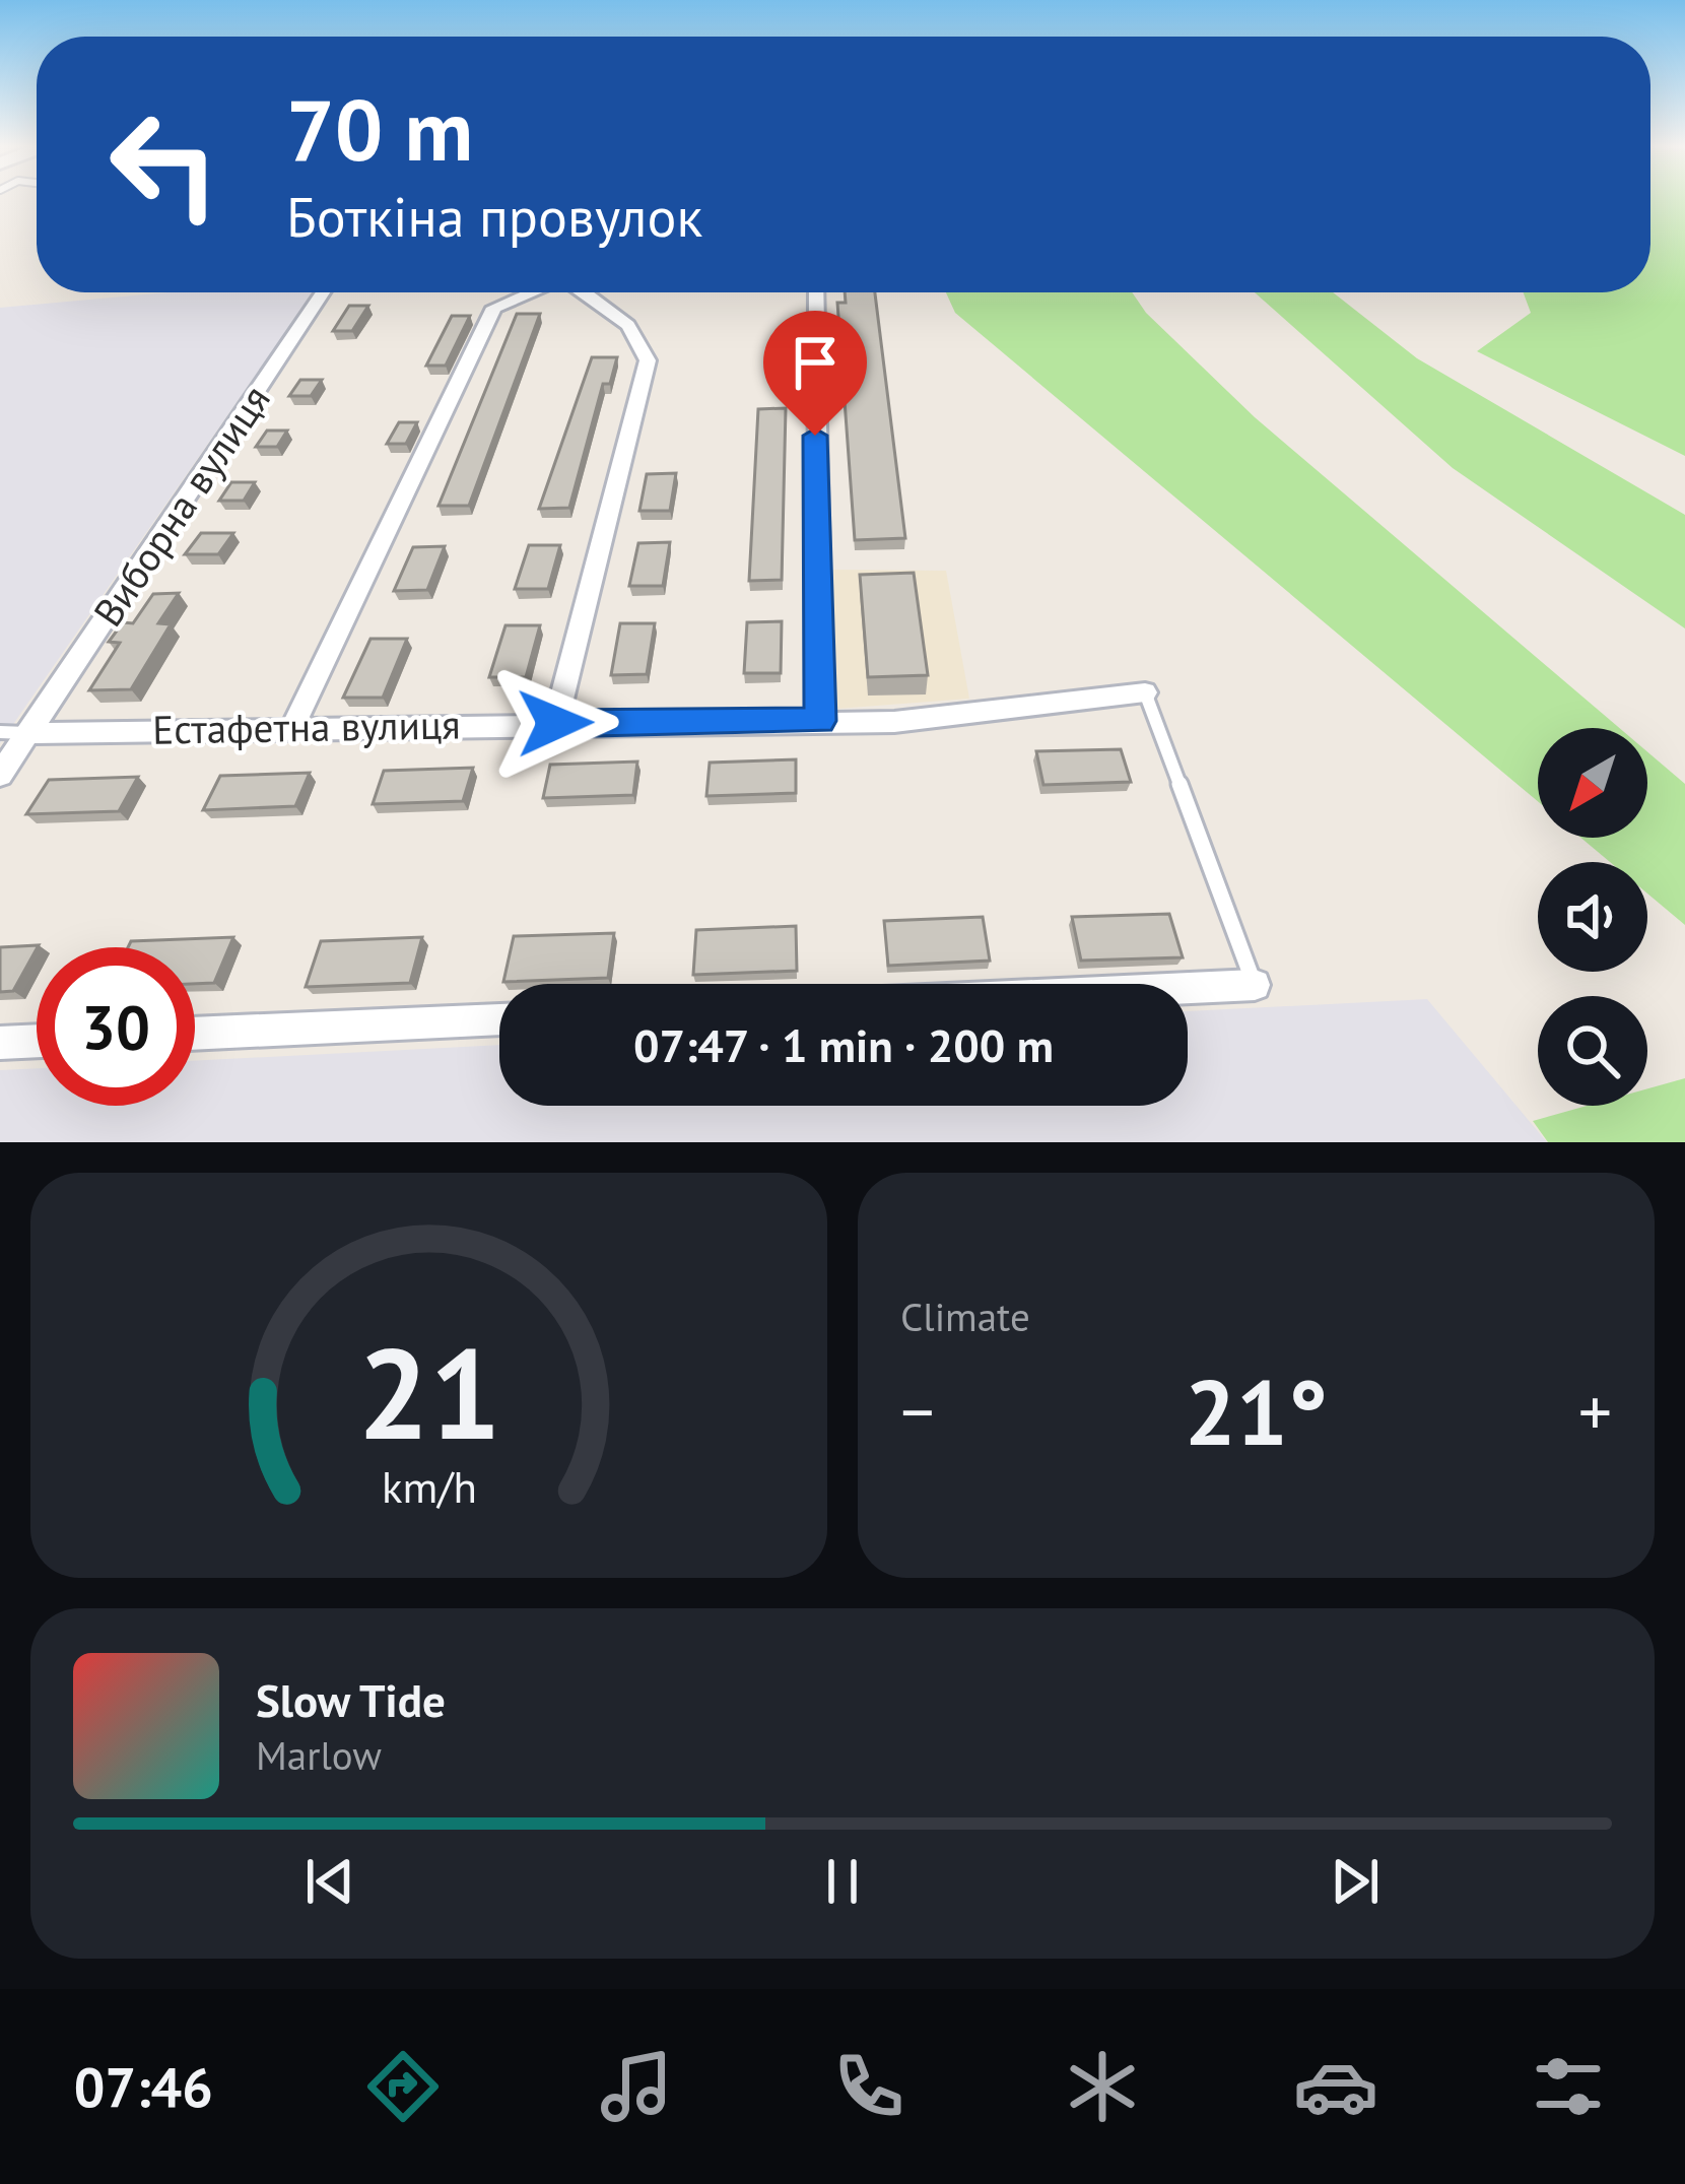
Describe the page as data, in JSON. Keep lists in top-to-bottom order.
{
  "streets": {
    "street": ["Виборна вулиця", "Естафетна вулиця"]
  },
  "crossings": [
    ["Виборна вулиця", "Естафетна вулиця"]
  ],
  "north": "bottom left",
  "page": {
    "turn": ["70 m", "Боткіна провулок"],
    "limit": "30",
    "trip": "07:47 · 1 min · 200 m",
    "tile": "Climate",
    "heat": ["−", "21°", "+"],
    "song": ["Slow Tide", "Marlow"],
    "tabs": "07:46",
    "gauge": ["21", "km/h"]
  }
}
